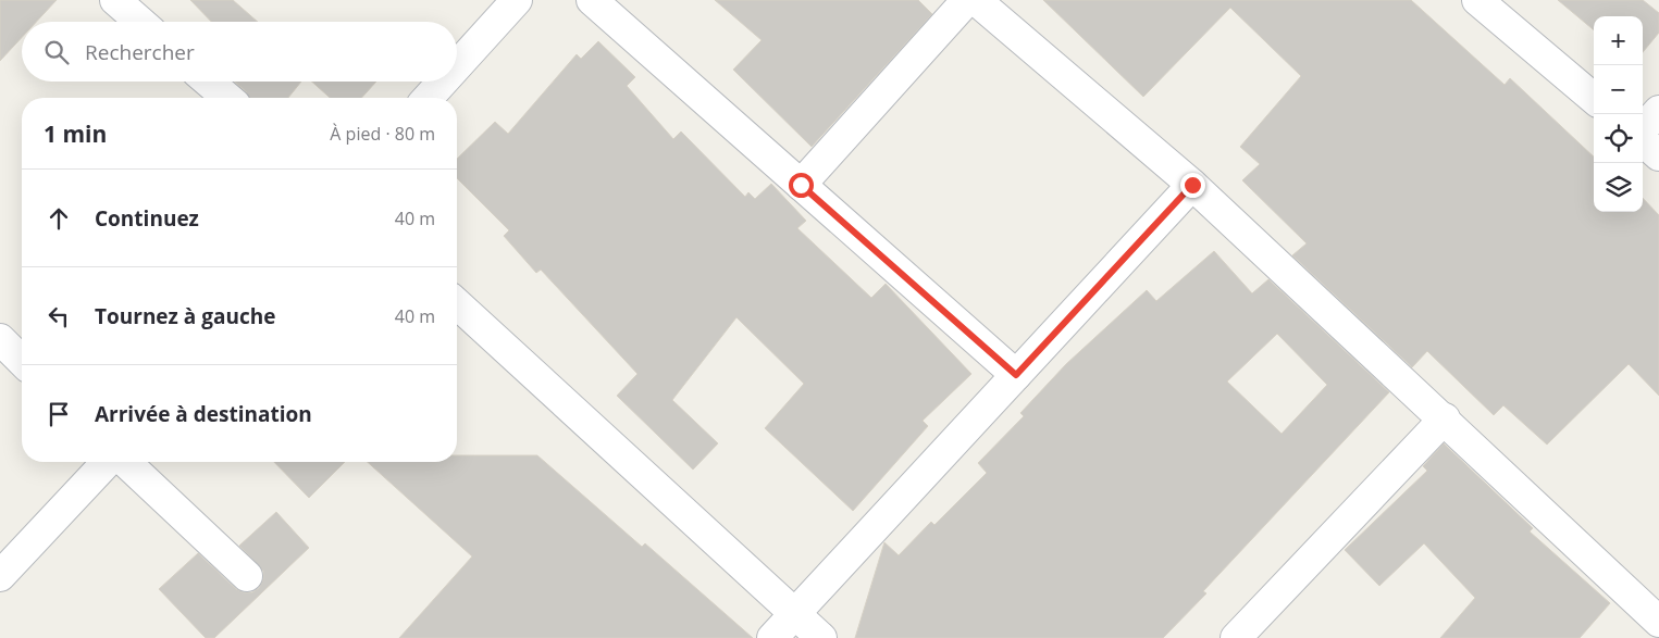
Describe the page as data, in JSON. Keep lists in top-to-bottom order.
{
  "page": {
    "map_buttons": ["+", "−"],
    "search": "Rechercher",
    "heading": ["1 min", "À pied · 80 m"],
    "list": [
      ["Continuez", "40 m"],
      ["Tournez à gauche", "40 m"],
      "Arrivée à destination"
    ]
  }
}
